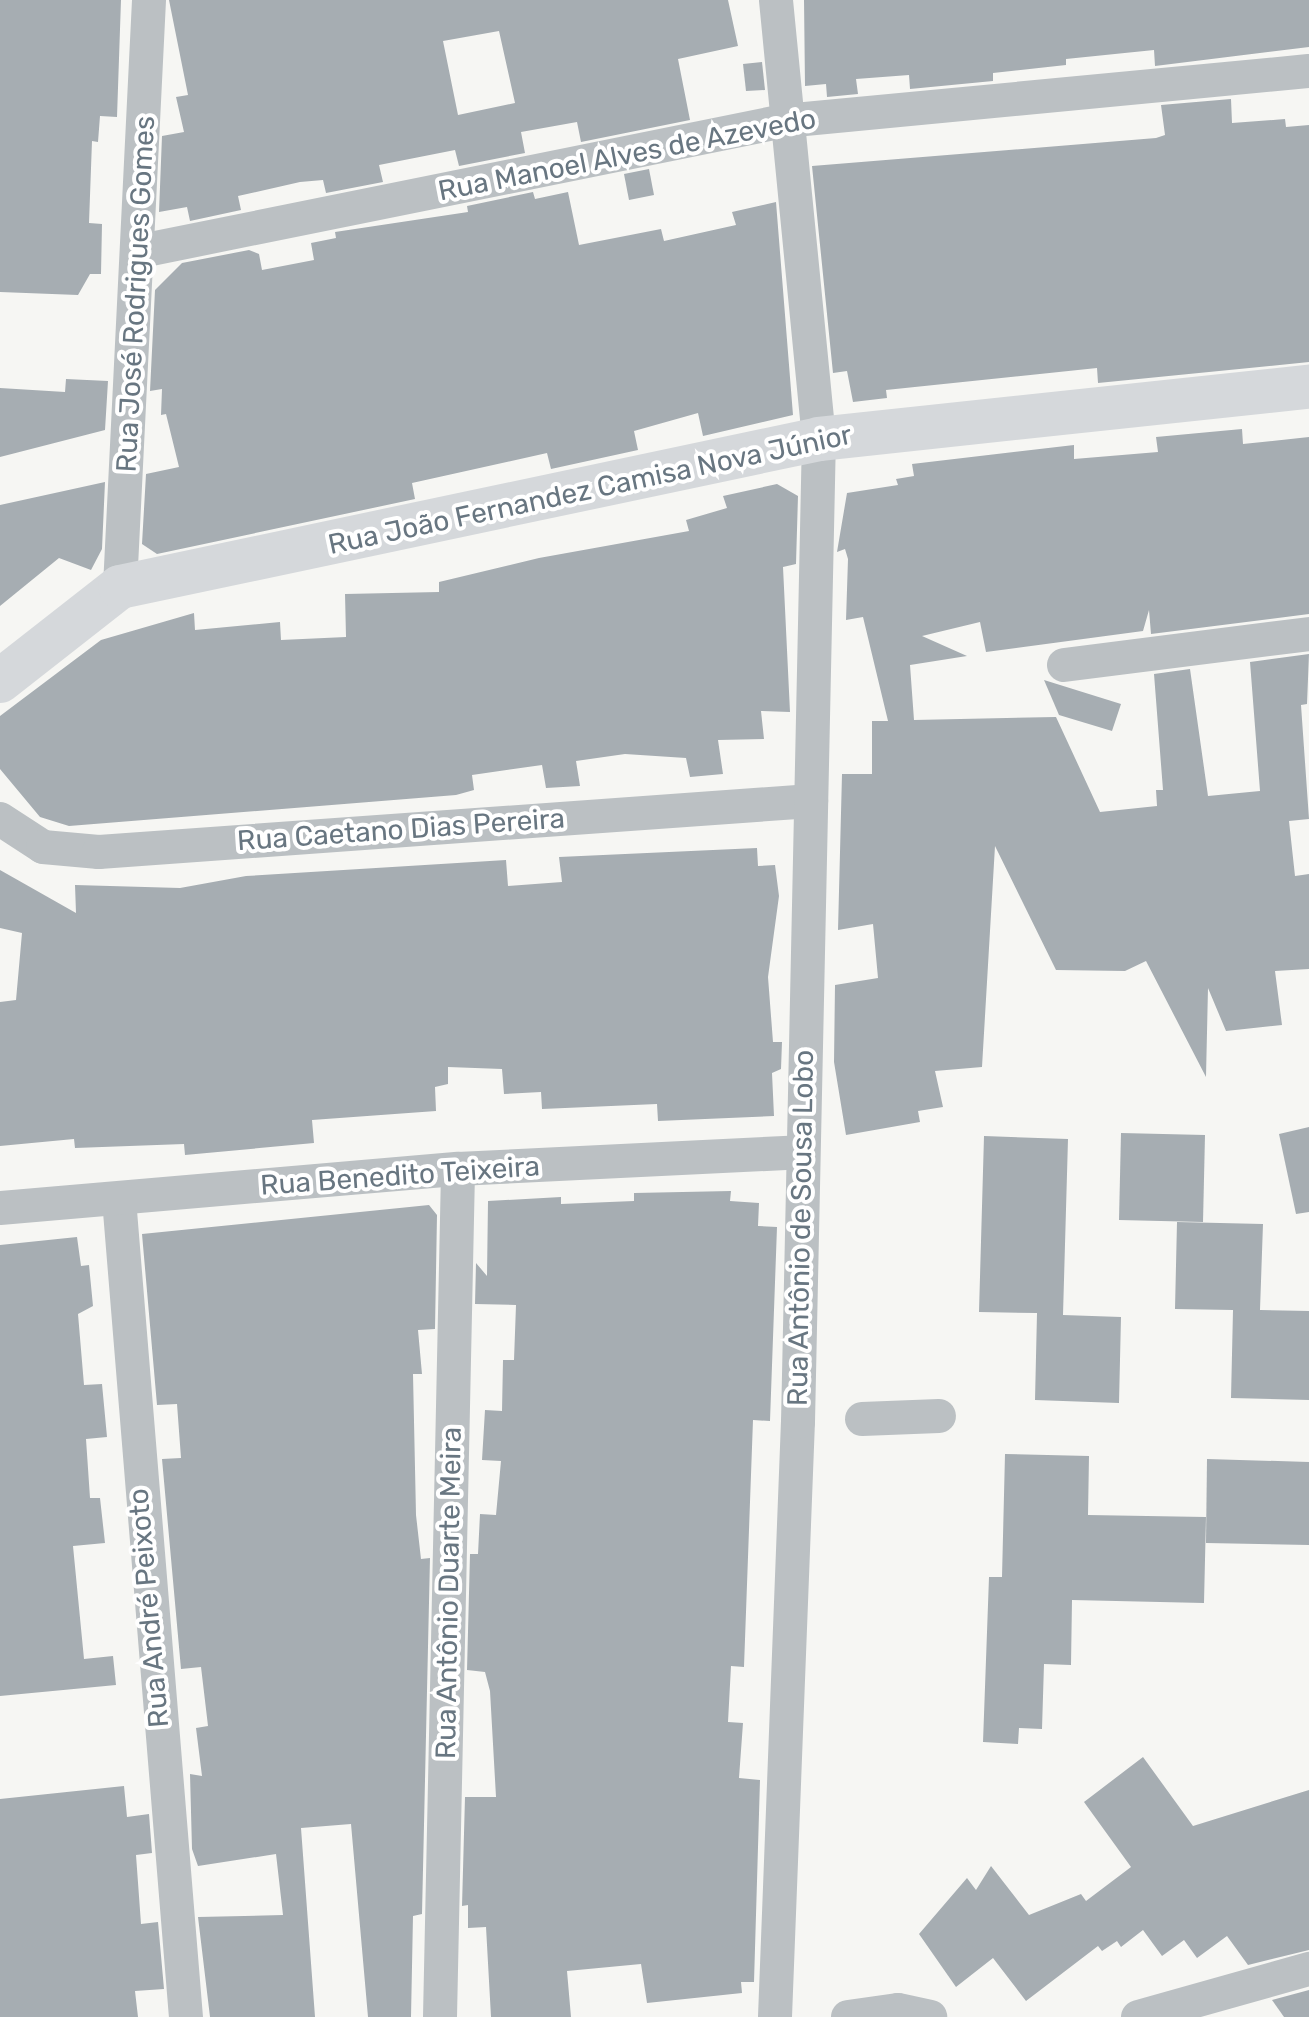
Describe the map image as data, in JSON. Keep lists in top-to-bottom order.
{
  "streets": {
    "main road": ["Rua João Fernandez Camisa Nova Júnior"],
    "street": [
      "Rua Manoel Alves de Azevedo",
      "Rua José Rodrigues Gomes",
      "Rua Caetano Dias Pereira",
      "Rua Benedito Teixeira",
      "Rua Antônio de Sousa Lobo",
      "Rua Antônio Duarte Meira",
      "Rua André Peixoto"
    ]
  },
  "crossings": [
    ["Rua Manoel Alves de Azevedo", "Rua José Rodrigues Gomes"],
    ["Rua Manoel Alves de Azevedo", "Rua Antônio de Sousa Lobo"],
    ["Rua José Rodrigues Gomes", "Rua João Fernandez Camisa Nova Júnior"],
    ["Rua João Fernandez Camisa Nova Júnior", "Rua Antônio de Sousa Lobo"],
    ["Rua Caetano Dias Pereira", "Rua Antônio de Sousa Lobo"],
    ["Rua Benedito Teixeira", "Rua Antônio de Sousa Lobo"],
    ["Rua Benedito Teixeira", "Rua Antônio Duarte Meira"],
    ["Rua Benedito Teixeira", "Rua André Peixoto"]
  ]
}
